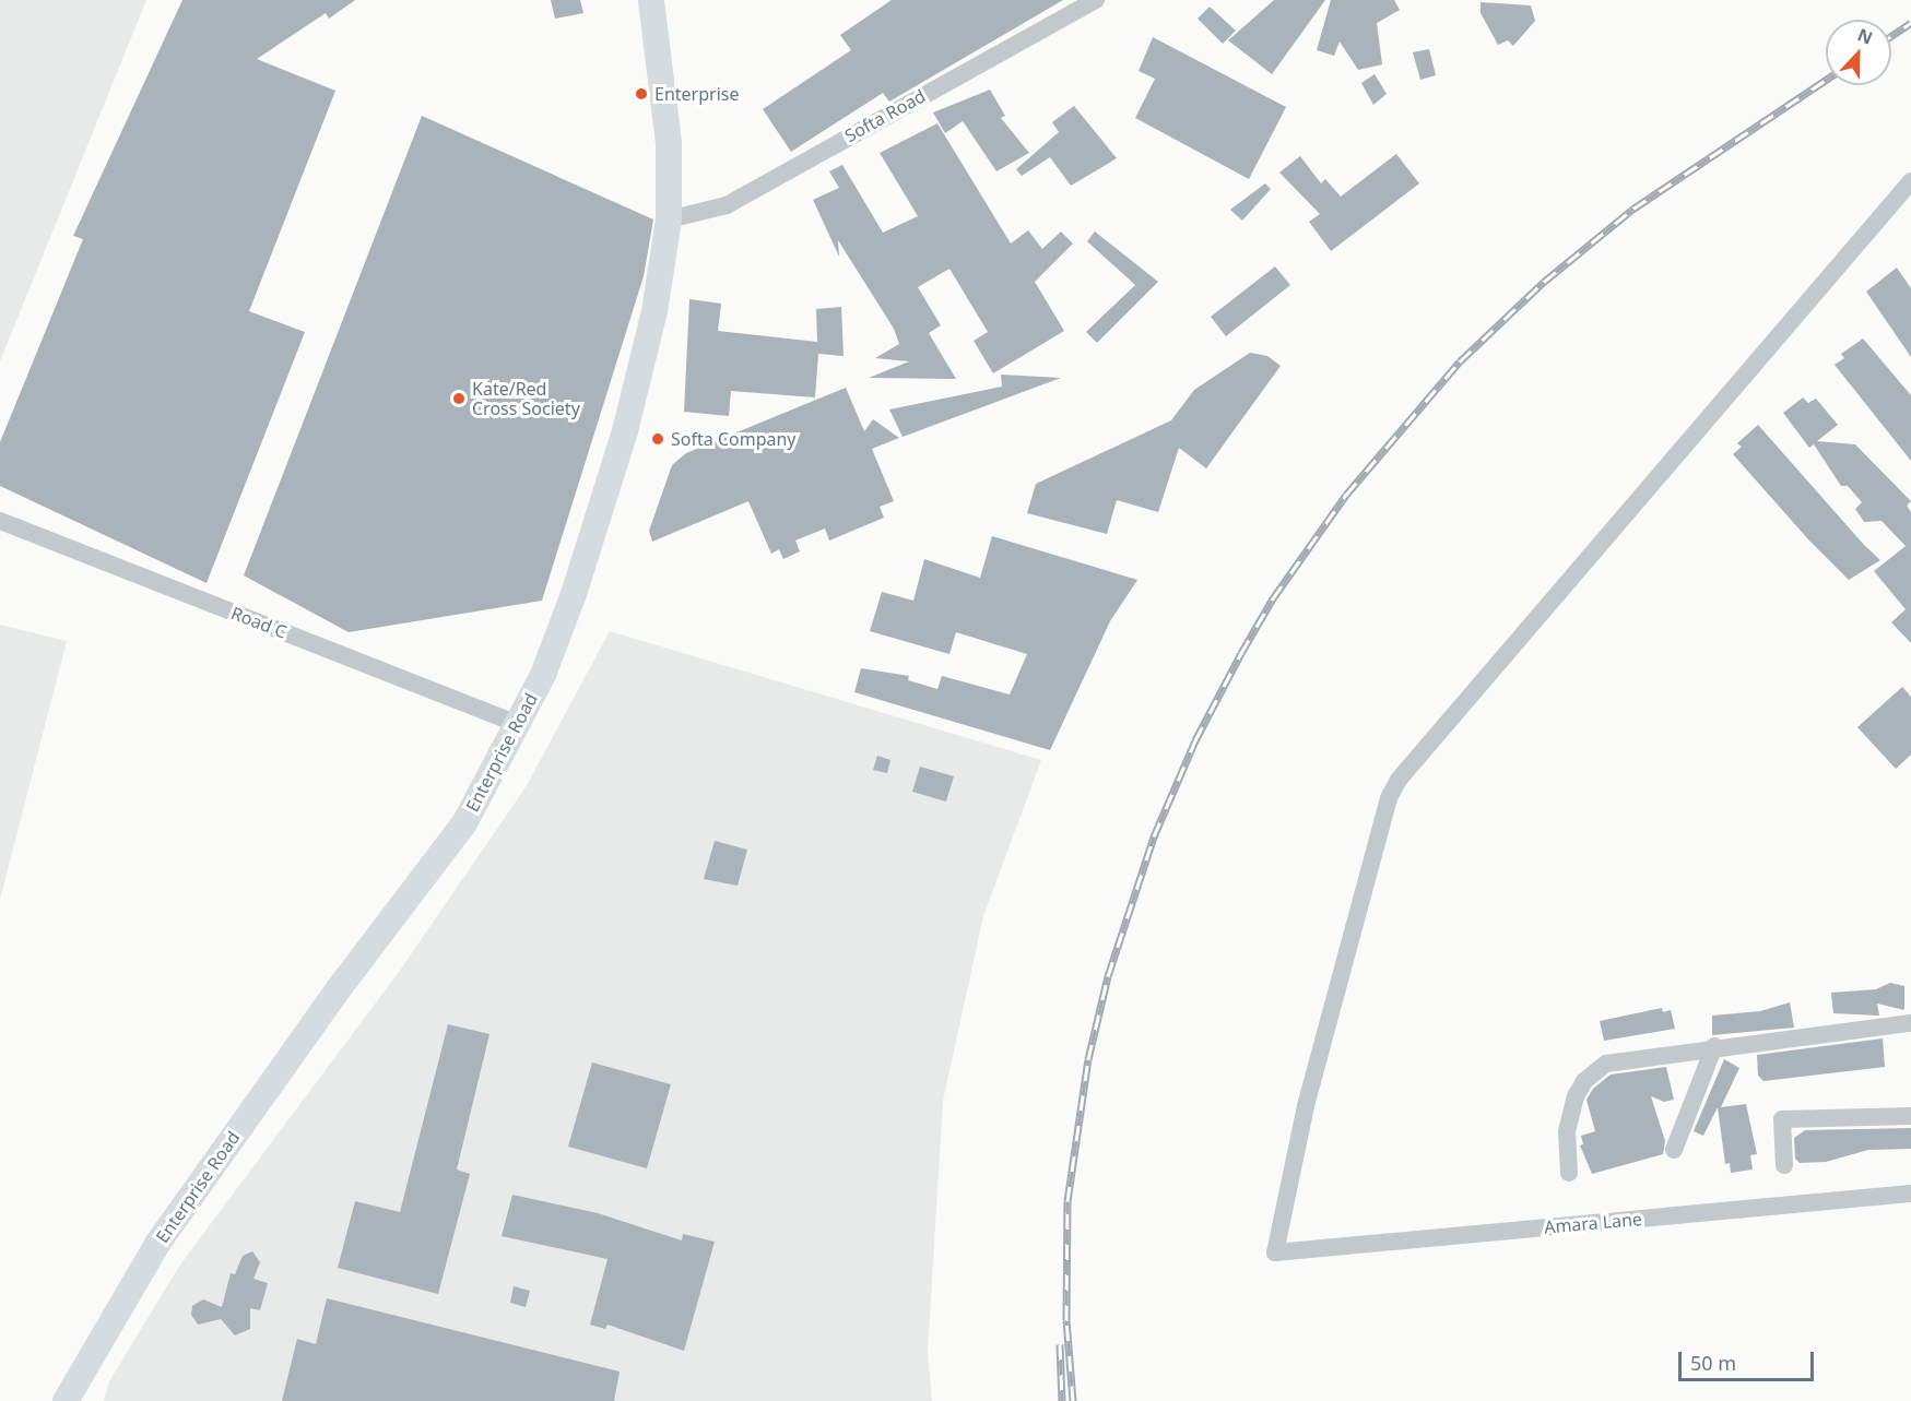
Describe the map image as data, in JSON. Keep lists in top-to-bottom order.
{
  "streets": {
    "main road": ["Enterprise Road"],
    "street": ["Softa Road", "Road C", "Amara Lane"]
  },
  "crossings": [
    ["Softa Road", "Enterprise Road"],
    ["Road C", "Enterprise Road"]
  ],
  "places": ["Enterprise", "Kate/Red Cross Society", "Softa Company"],
  "scale_bar": "50 m",
  "north": "top"
}
